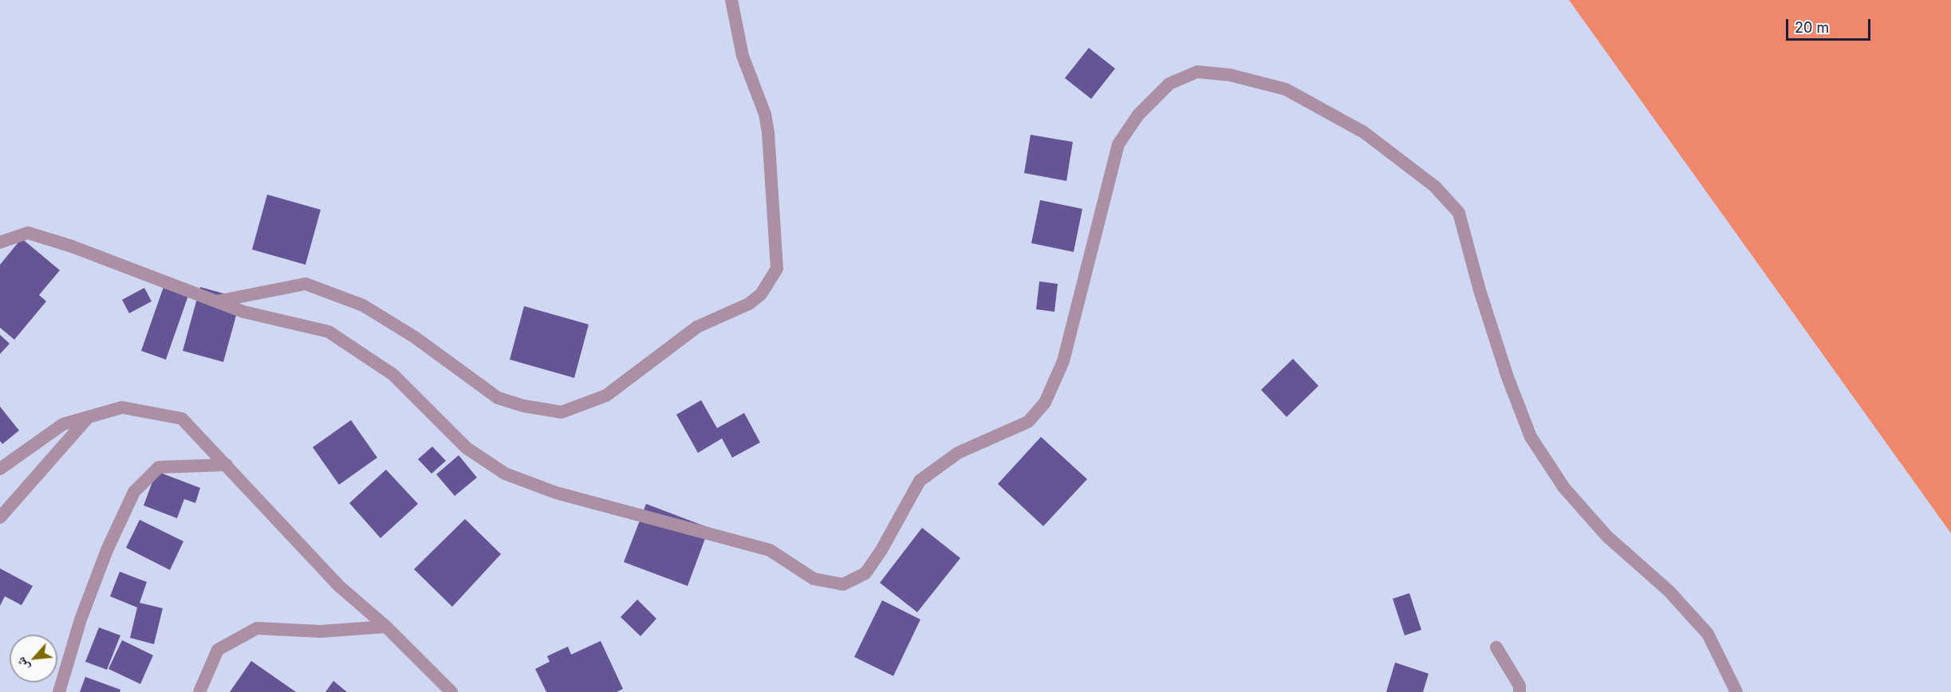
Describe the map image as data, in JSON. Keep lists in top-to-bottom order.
{
  "scale_bar": "20 m",
  "north": "bottom left"
}
